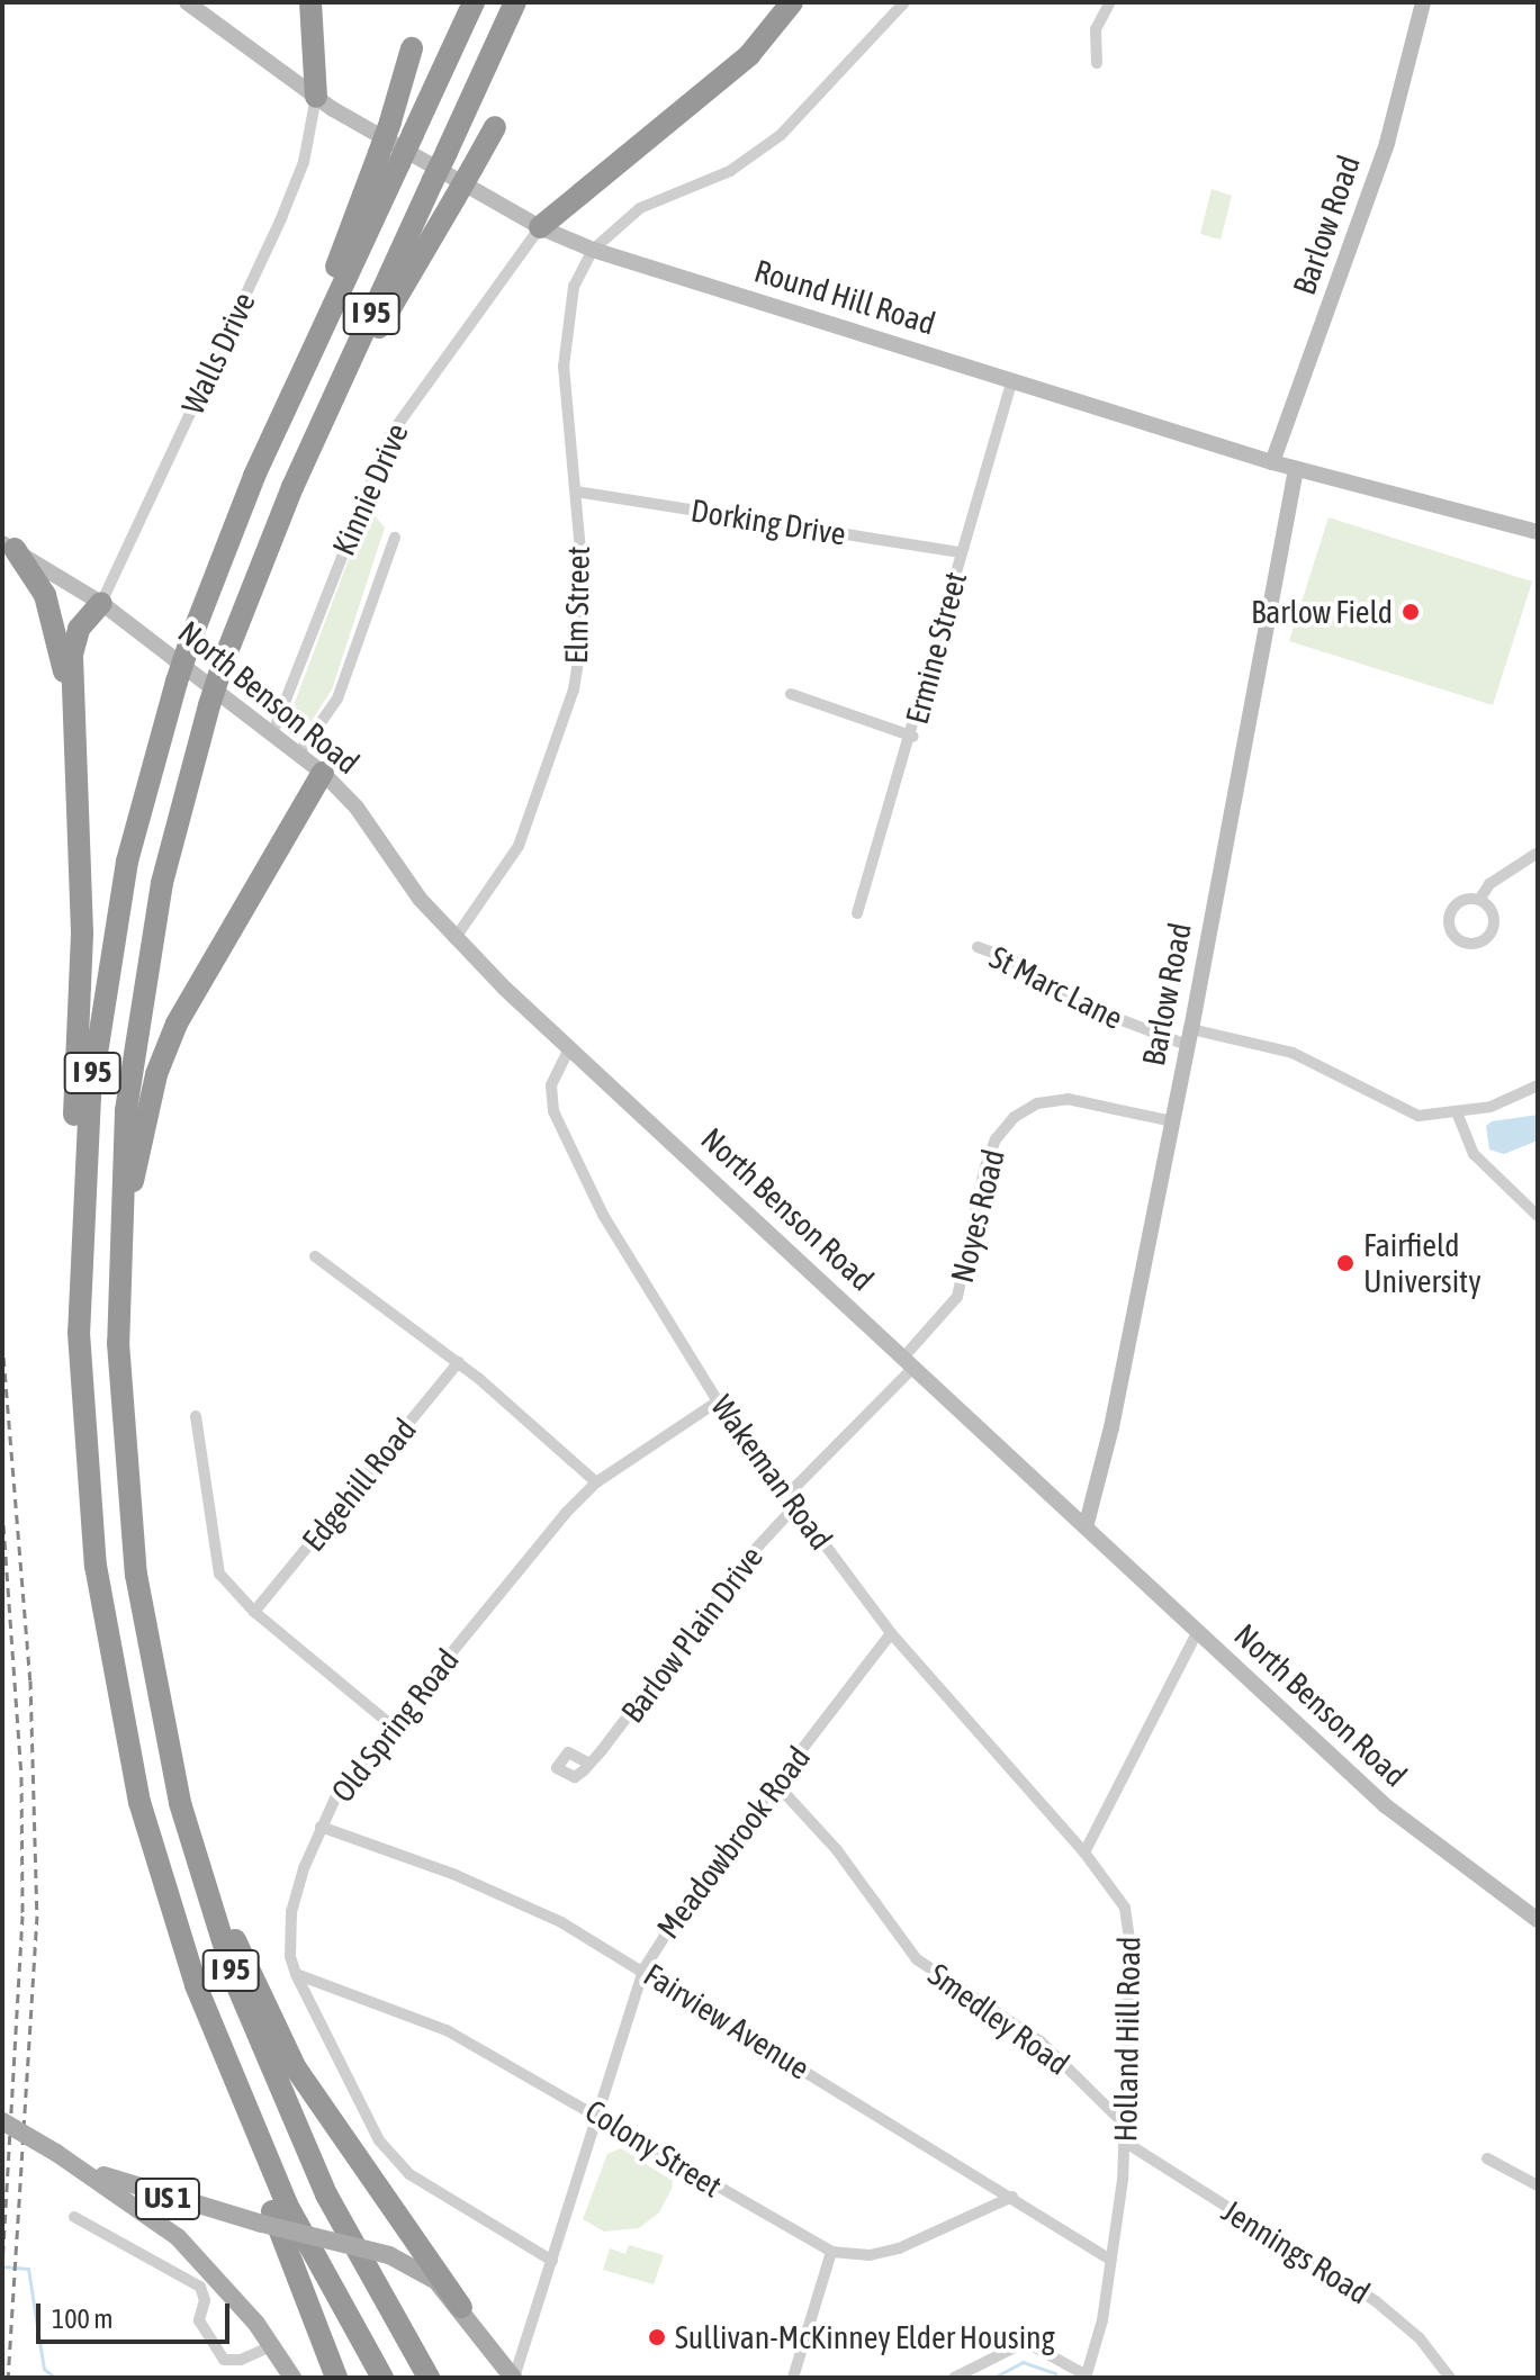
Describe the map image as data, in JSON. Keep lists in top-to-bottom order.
{
  "streets": {
    "highway": ["I 95"],
    "main road": [
      "Barlow Road",
      "Round Hill Road",
      "North Benson Road",
      "US 1"
    ],
    "street": [
      "Walls Drive",
      "Kinnie Drive",
      "Dorking Drive",
      "Elm Street",
      "Ermine Street",
      "St Marc Lane",
      "Noyes Road",
      "Wakeman Road",
      "Edgehill Road",
      "Barlow Plain Drive",
      "Old Spring Road",
      "Meadowbrook Road",
      "Smedley Road",
      "Fairview Avenue",
      "Holland Hill Road",
      "Colony Street",
      "Jennings Road"
    ]
  },
  "crossings": [
    ["Barlow Road", "Round Hill Road"],
    ["Barlow Road", "North Benson Road"],
    ["Barlow Road", "St Marc Lane"],
    ["Barlow Road", "Noyes Road"],
    ["Round Hill Road", "Walls Drive"],
    ["Round Hill Road", "Kinnie Drive"],
    ["Round Hill Road", "Elm Street"],
    ["Round Hill Road", "Ermine Street"],
    ["Walls Drive", "North Benson Road"],
    ["Kinnie Drive", "North Benson Road"],
    ["Dorking Drive", "Elm Street"],
    ["Dorking Drive", "Ermine Street"],
    ["Elm Street", "North Benson Road"],
    ["North Benson Road", "Noyes Road"],
    ["North Benson Road", "Wakeman Road"],
    ["Noyes Road", "Wakeman Road"],
    ["Wakeman Road", "Barlow Plain Drive"],
    ["Wakeman Road", "Old Spring Road"],
    ["Wakeman Road", "Meadowbrook Road"],
    ["Wakeman Road", "Holland Hill Road"],
    ["Old Spring Road", "Meadowbrook Road"],
    ["Old Spring Road", "Fairview Avenue"],
    ["Old Spring Road", "Colony Street"],
    ["Meadowbrook Road", "Smedley Road"],
    ["Meadowbrook Road", "Fairview Avenue"],
    ["Meadowbrook Road", "Colony Street"],
    ["Meadowbrook Road", "US 1"],
    ["Smedley Road", "Holland Hill Road"],
    ["Fairview Avenue", "Holland Hill Road"],
    ["Fairview Avenue", "Colony Street"],
    ["Holland Hill Road", "Jennings Road"]
  ],
  "places": ["Barlow Field", "Fairfield University", "Sullivan-McKinney Elder Housing"],
  "scale_bar": "100 m"
}
